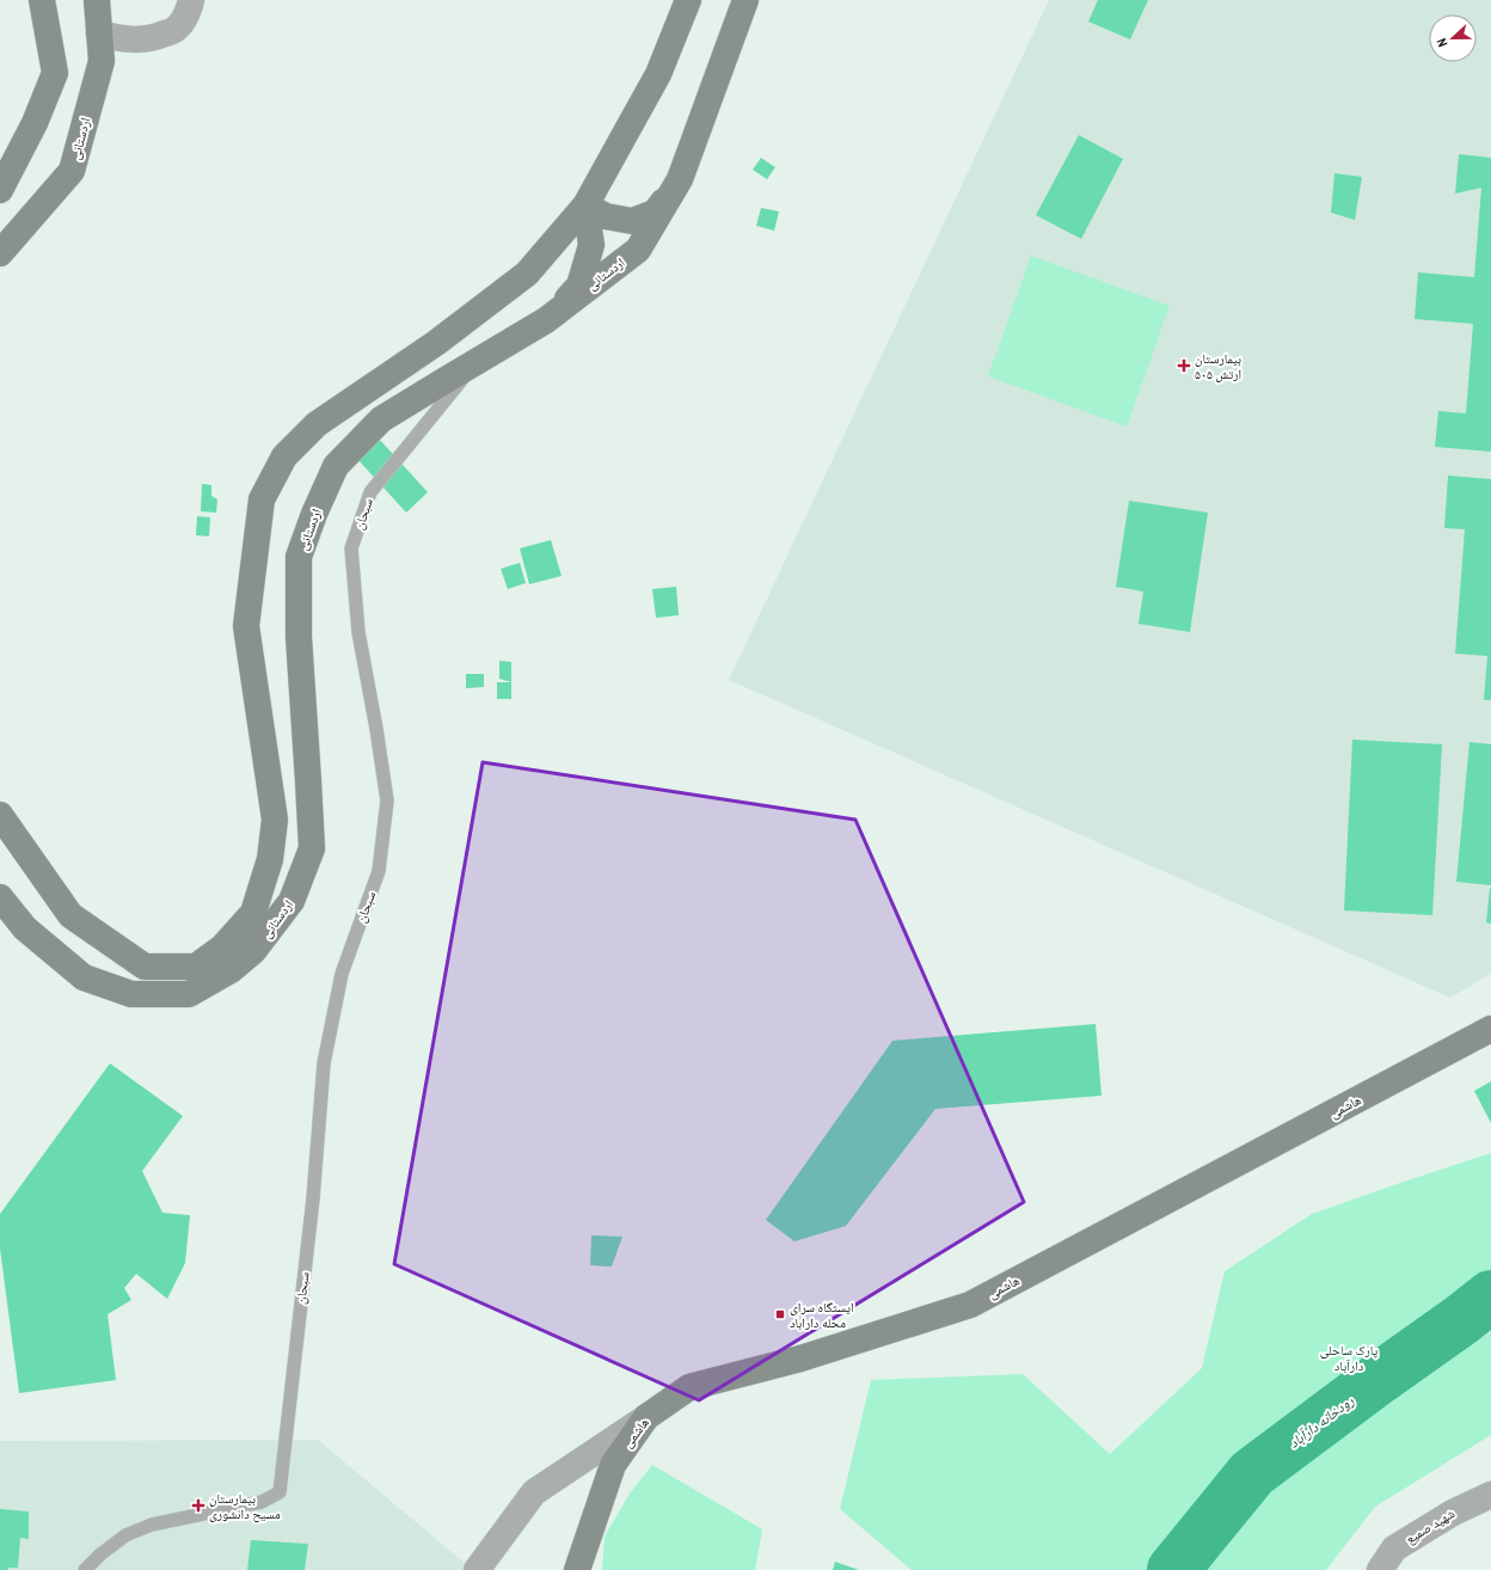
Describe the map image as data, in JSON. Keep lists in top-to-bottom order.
{
  "streets": {
    "main road": ["اردستانی", "هاشمی"],
    "street": ["شهید صمیع"],
    "lane": ["سبحان"]
  },
  "crossings": [
    ["اردستانی", "سبحان"]
  ],
  "water": ["رودخانه دارآباد"],
  "parks": ["پارک ساحلی دارآباد"],
  "places": {
    "health": ["بیمارستان ۵۰۵ ارتش", "بیمارستان مسیح دانشوری"],
    "transit": ["ایستگاه سرای محله داراباد"]
  },
  "north": "left"
}
